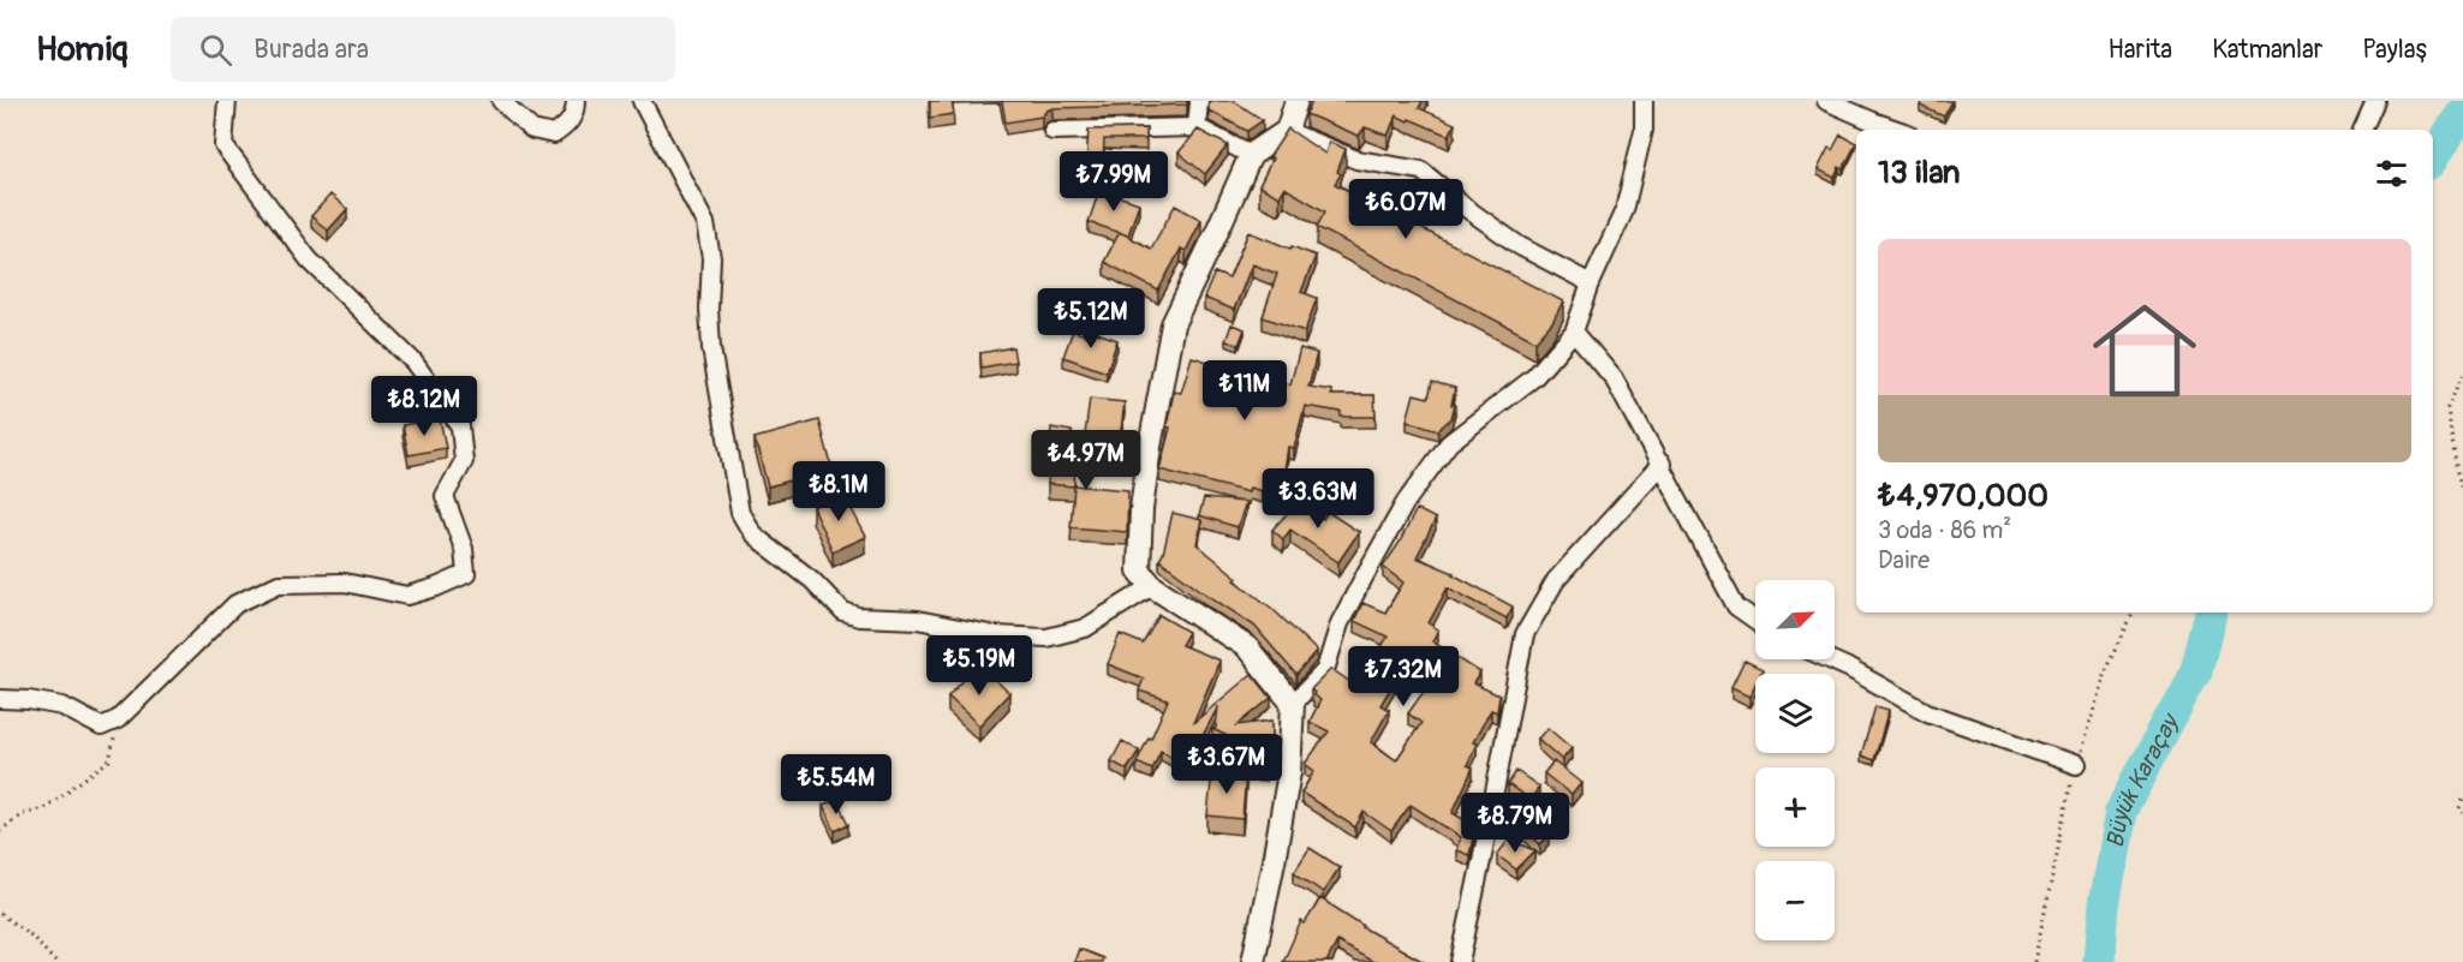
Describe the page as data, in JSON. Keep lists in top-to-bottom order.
{
  "water": ["Büyük Karaçay"],
  "north": "top right",
  "page": {
    "header": "Homiq",
    "search": "Burada ara",
    "nav": ["Harita", "Katmanlar", "Paylaş"],
    "heading": "13 ilan",
    "price": [
      "₺7.99M",
      "₺6.07M",
      "₺5.12M",
      "₺11M",
      "₺8.12M",
      "₺4.97M",
      "₺8.1M",
      "₺3.63M",
      "₺5.19M",
      "₺7.32M",
      "₺3.67M",
      "₺5.54M",
      "₺8.79M"
    ],
    "list": [
      {
        "name": "₺4,970,000",
        "note": "3 oda · 86 m² · Daire"
      }
    ],
    "map_buttons": ["+", "−"]
  }
}
